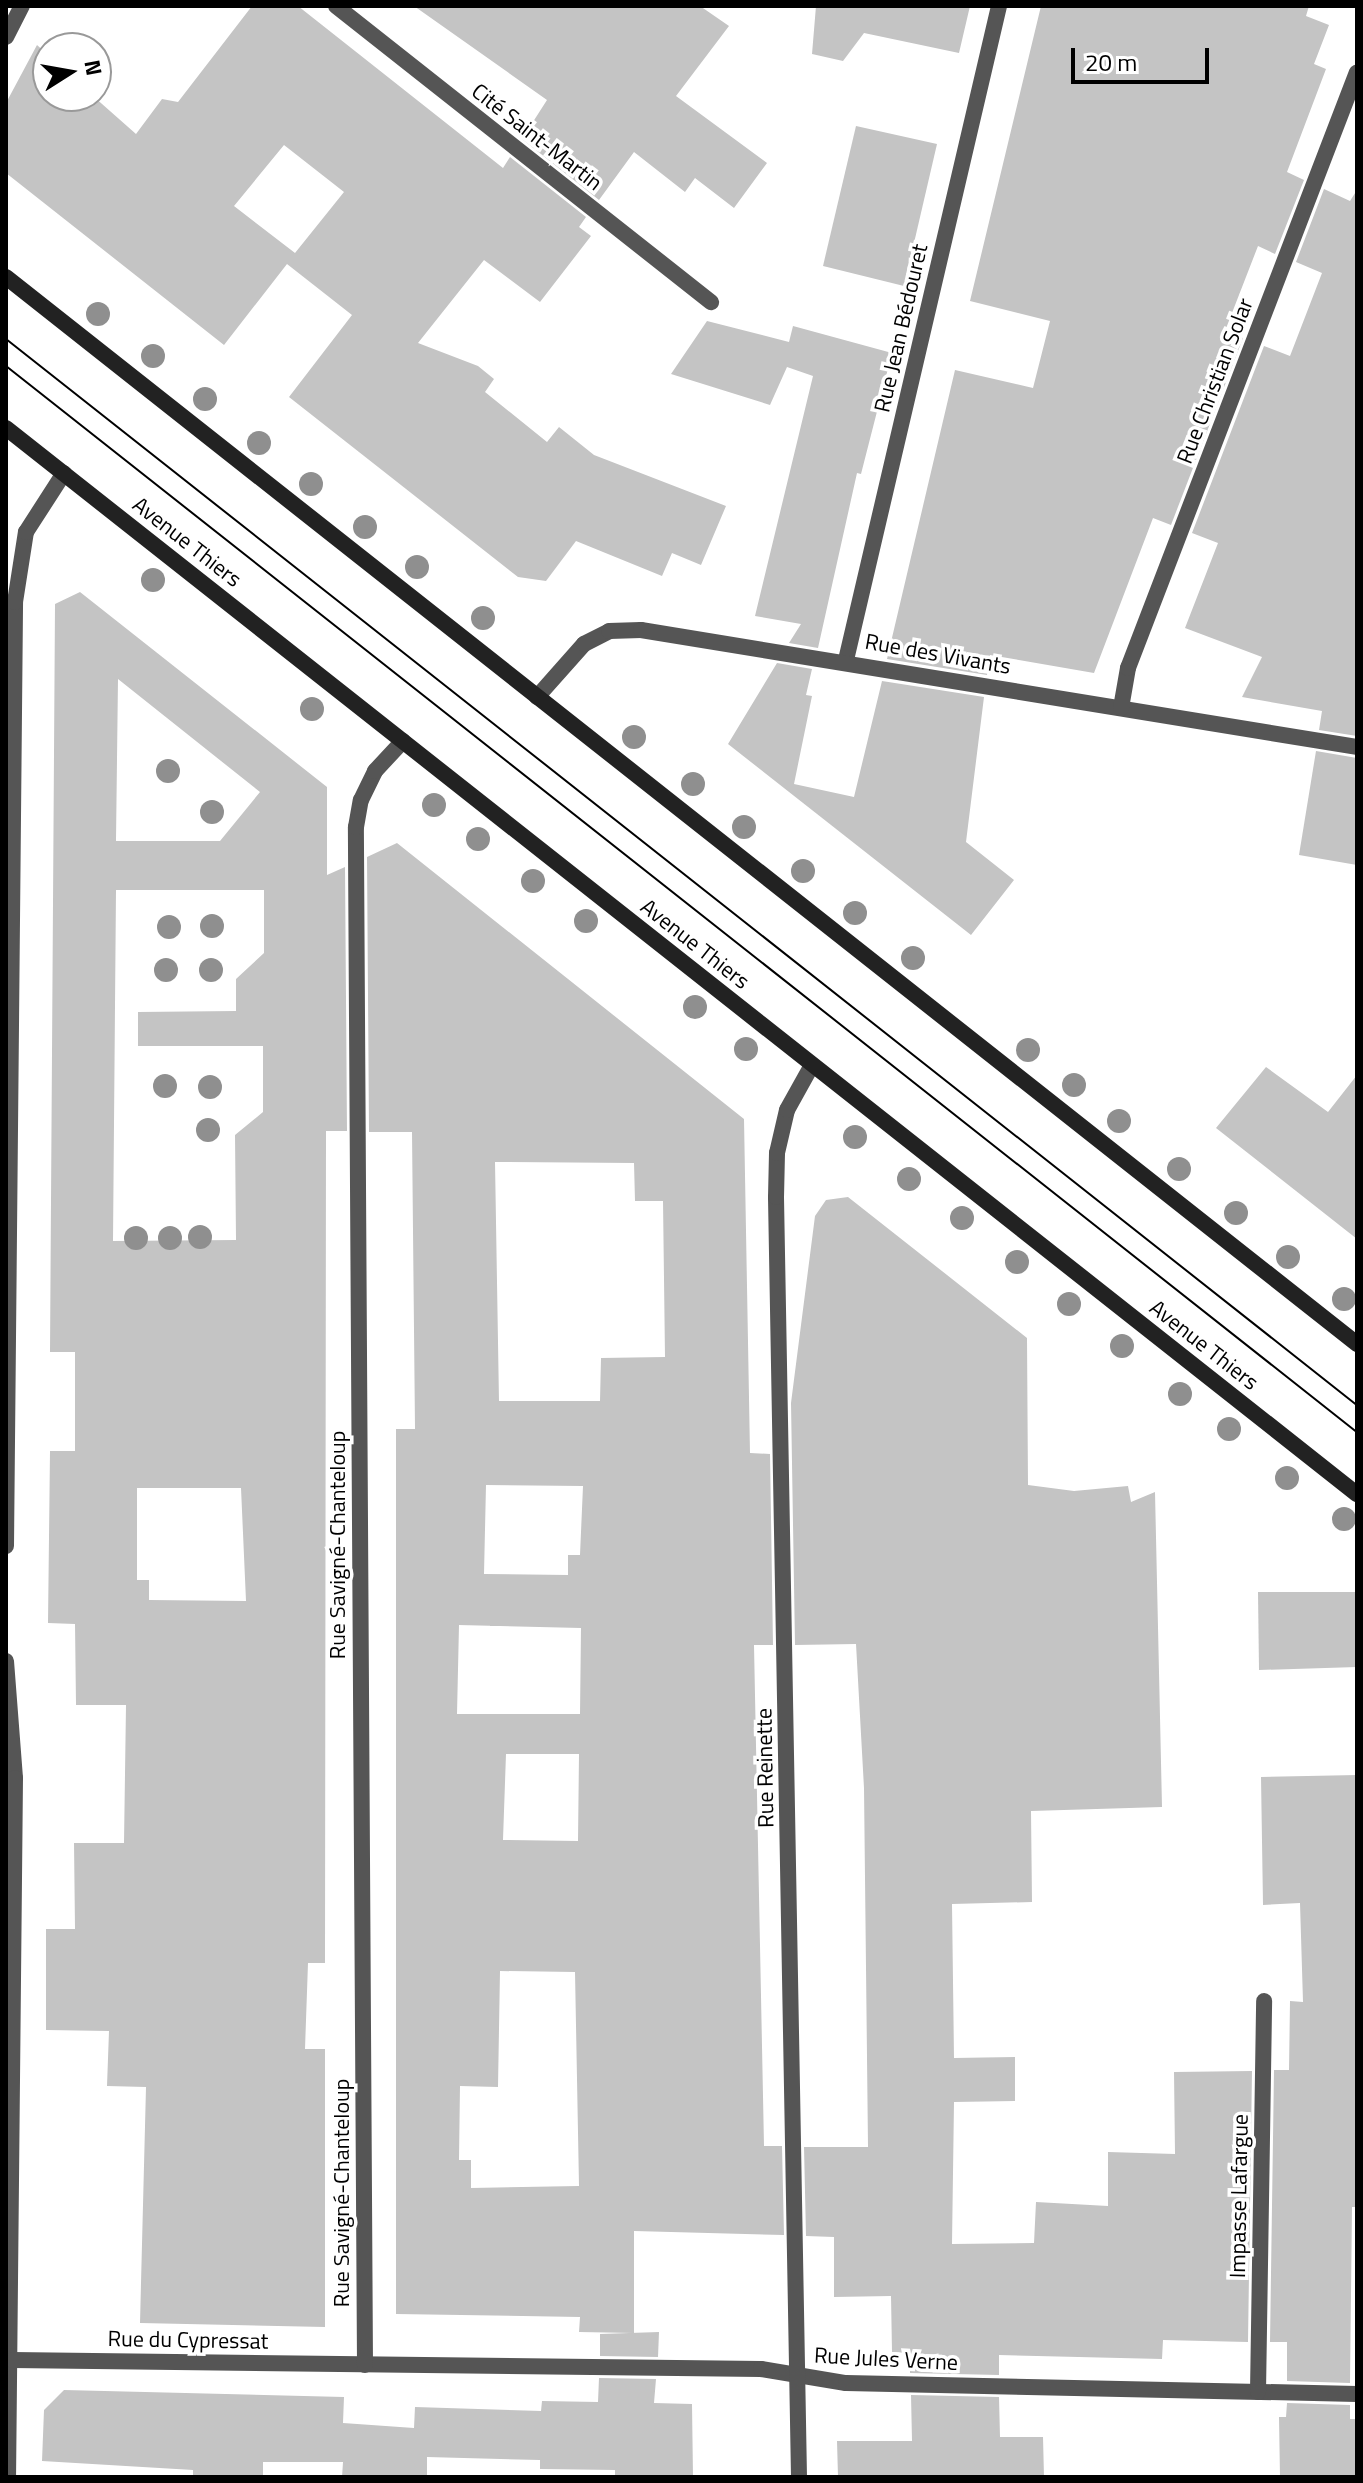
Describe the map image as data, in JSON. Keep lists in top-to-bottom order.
{
  "streets": {
    "main road": ["Avenue Thiers"],
    "street": [
      "Cité Saint-Martin",
      "Rue Jean Bédouret",
      "Rue Christian Solar",
      "Rue des Vivants",
      "Rue Savigné-Chanteloup",
      "Rue Reinette",
      "Impasse Lafargue",
      "Rue du Cypressat",
      "Rue Jules Verne"
    ]
  },
  "crossings": [
    ["Rue Jean Bédouret", "Rue des Vivants"],
    ["Rue Christian Solar", "Rue des Vivants"],
    ["Avenue Thiers", "Rue Savigné-Chanteloup"],
    ["Avenue Thiers", "Rue Reinette"],
    ["Rue Savigné-Chanteloup", "Rue du Cypressat"],
    ["Rue Savigné-Chanteloup", "Rue Jules Verne"],
    ["Rue Reinette", "Rue Jules Verne"],
    ["Impasse Lafargue", "Rue Jules Verne"],
    ["Rue du Cypressat", "Rue Jules Verne"]
  ],
  "scale_bar": "20 m",
  "north": "right"
}
